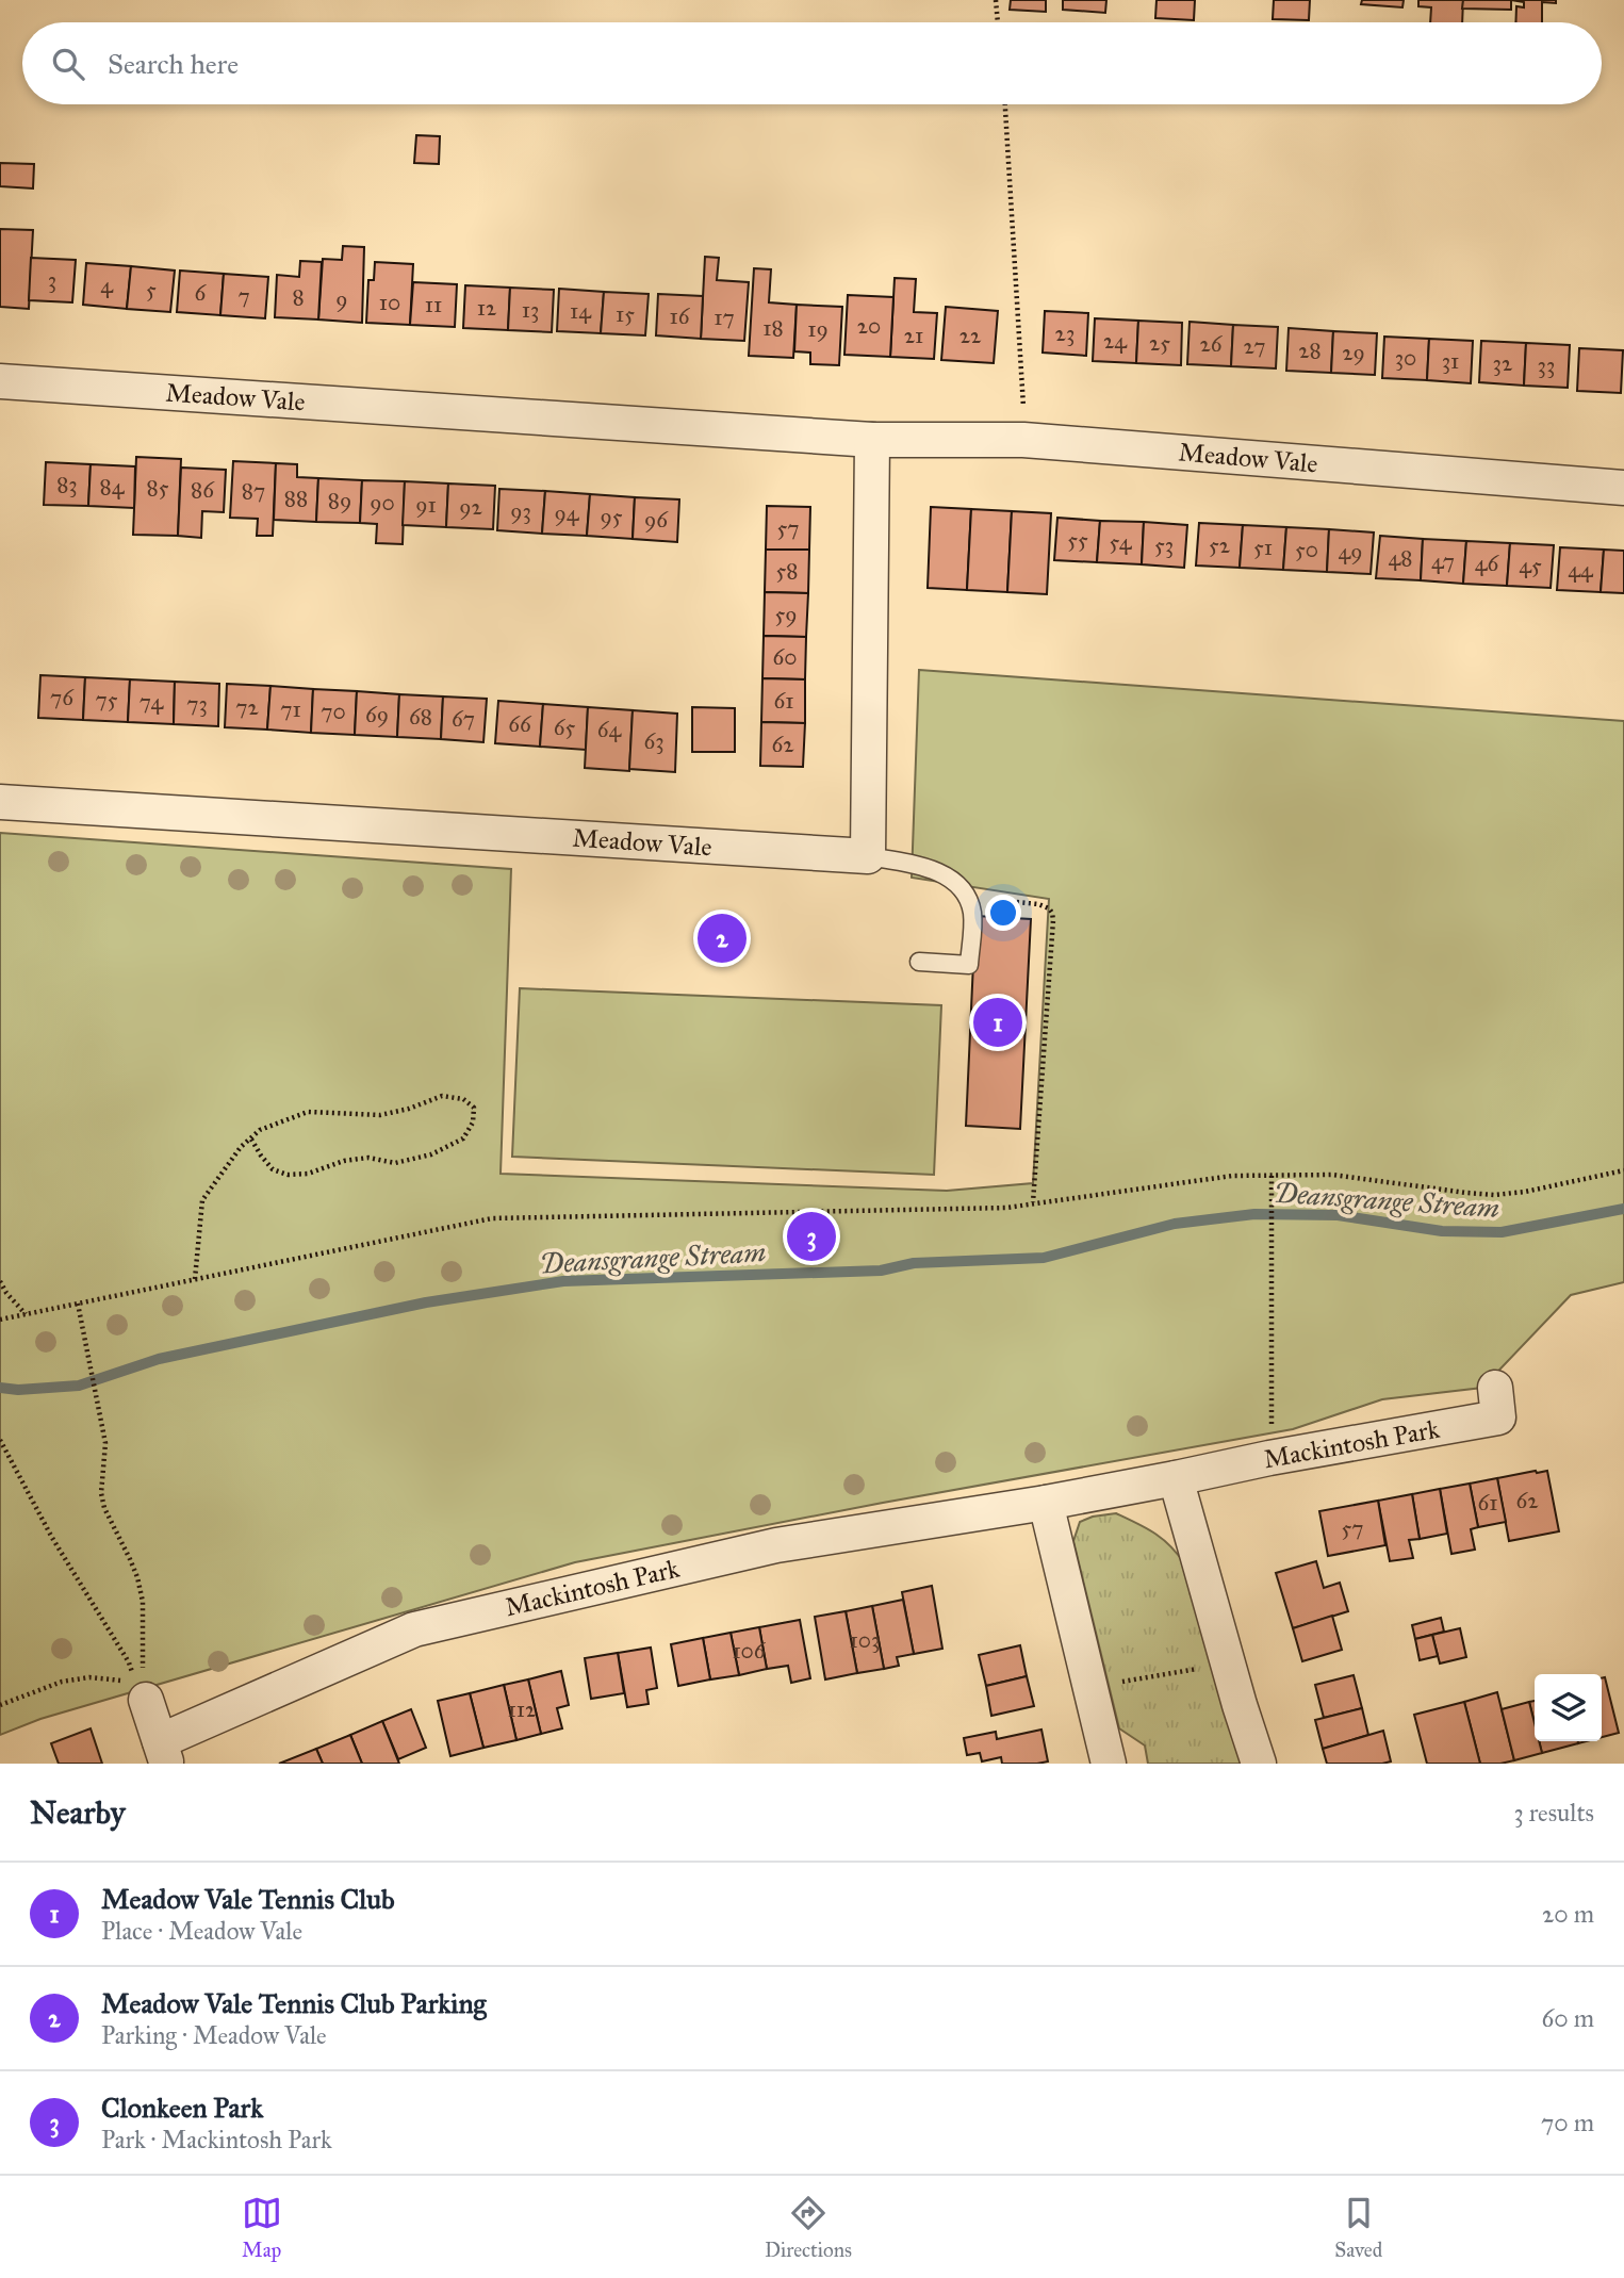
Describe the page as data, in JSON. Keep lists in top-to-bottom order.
{
  "streets": {
    "street": ["Meadow Vale", "Mackintosh Park"]
  },
  "water": ["Deansgrange Stream"],
  "house_numbers": [
    "3",
    "4",
    "5",
    "6",
    "7",
    "8",
    "9",
    "10",
    "11",
    "12",
    "13",
    "14",
    "15",
    "16",
    "17",
    "20",
    "18",
    "19",
    "23",
    "21",
    "22",
    "24",
    "25",
    "26",
    "27",
    "28",
    "29",
    "30",
    "31",
    "32",
    "33",
    "83",
    "84",
    "85",
    "86",
    "87",
    "88",
    "89",
    "90",
    "91",
    "92",
    "93",
    "94",
    "95",
    "96",
    "57",
    "55",
    "54",
    "53",
    "52",
    "51",
    "50",
    "49",
    "48",
    "47",
    "46",
    "45",
    "44",
    "58",
    "59",
    "60",
    "76",
    "75",
    "61",
    "74",
    "73",
    "72",
    "71",
    "70",
    "69",
    "68",
    "67",
    "66",
    "65",
    "64",
    "63",
    "62",
    "62",
    "61",
    "57",
    "103",
    "106",
    "112"
  ],
  "page": {
    "search": "Search here",
    "pins": ["2", "1", "3"],
    "heading": ["Nearby", "3 results"],
    "list": [
      {
        "mark": "1",
        "name": "Meadow Vale Tennis Club",
        "note": "Place · Meadow Vale",
        "value": "20 m"
      },
      {
        "mark": "2",
        "name": "Meadow Vale Tennis Club Parking",
        "note": "Parking · Meadow Vale",
        "value": "60 m"
      },
      {
        "mark": "3",
        "name": "Clonkeen Park",
        "note": "Park · Mackintosh Park",
        "value": "70 m"
      }
    ],
    "nav": ["Map", "Directions", "Saved"]
  }
}
